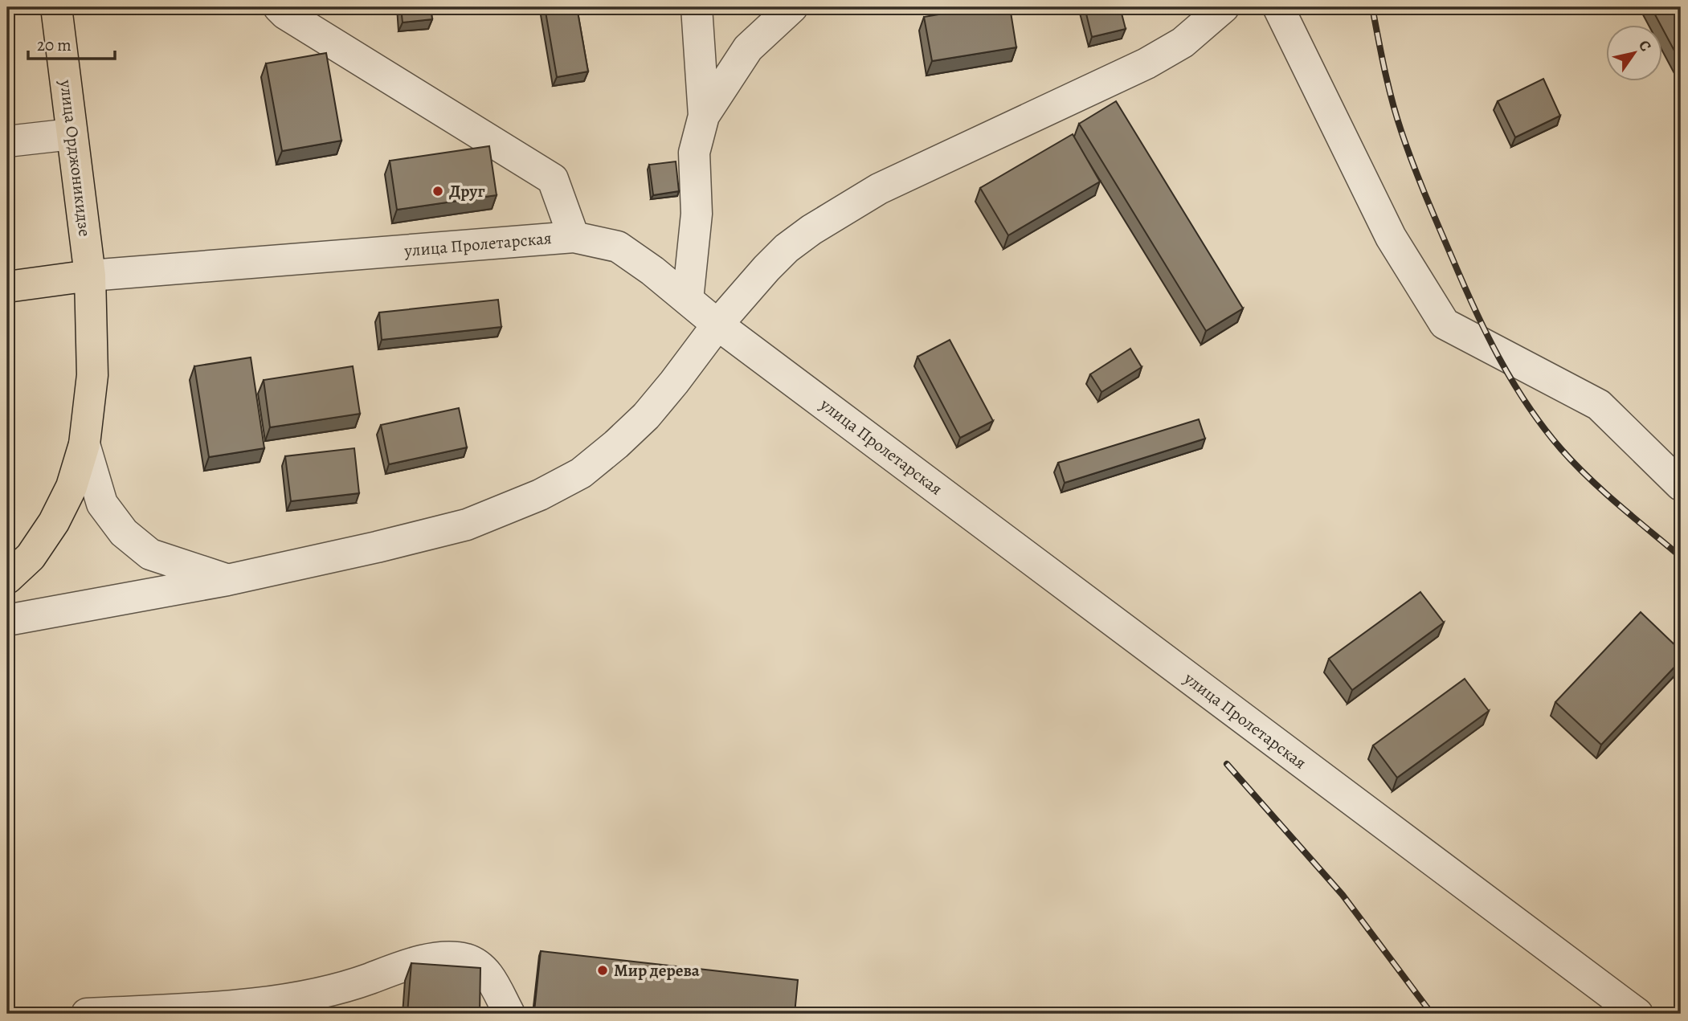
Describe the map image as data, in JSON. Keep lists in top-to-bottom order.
{
  "streets": {
    "main road": ["улица Орджоникидзе", "улица Пролетарская"]
  },
  "crossings": [
    ["улица Орджоникидзе", "улица Пролетарская"]
  ],
  "places": ["Друг", "Мир дерева"],
  "scale_bar": "20 m",
  "north": "top right"
}
